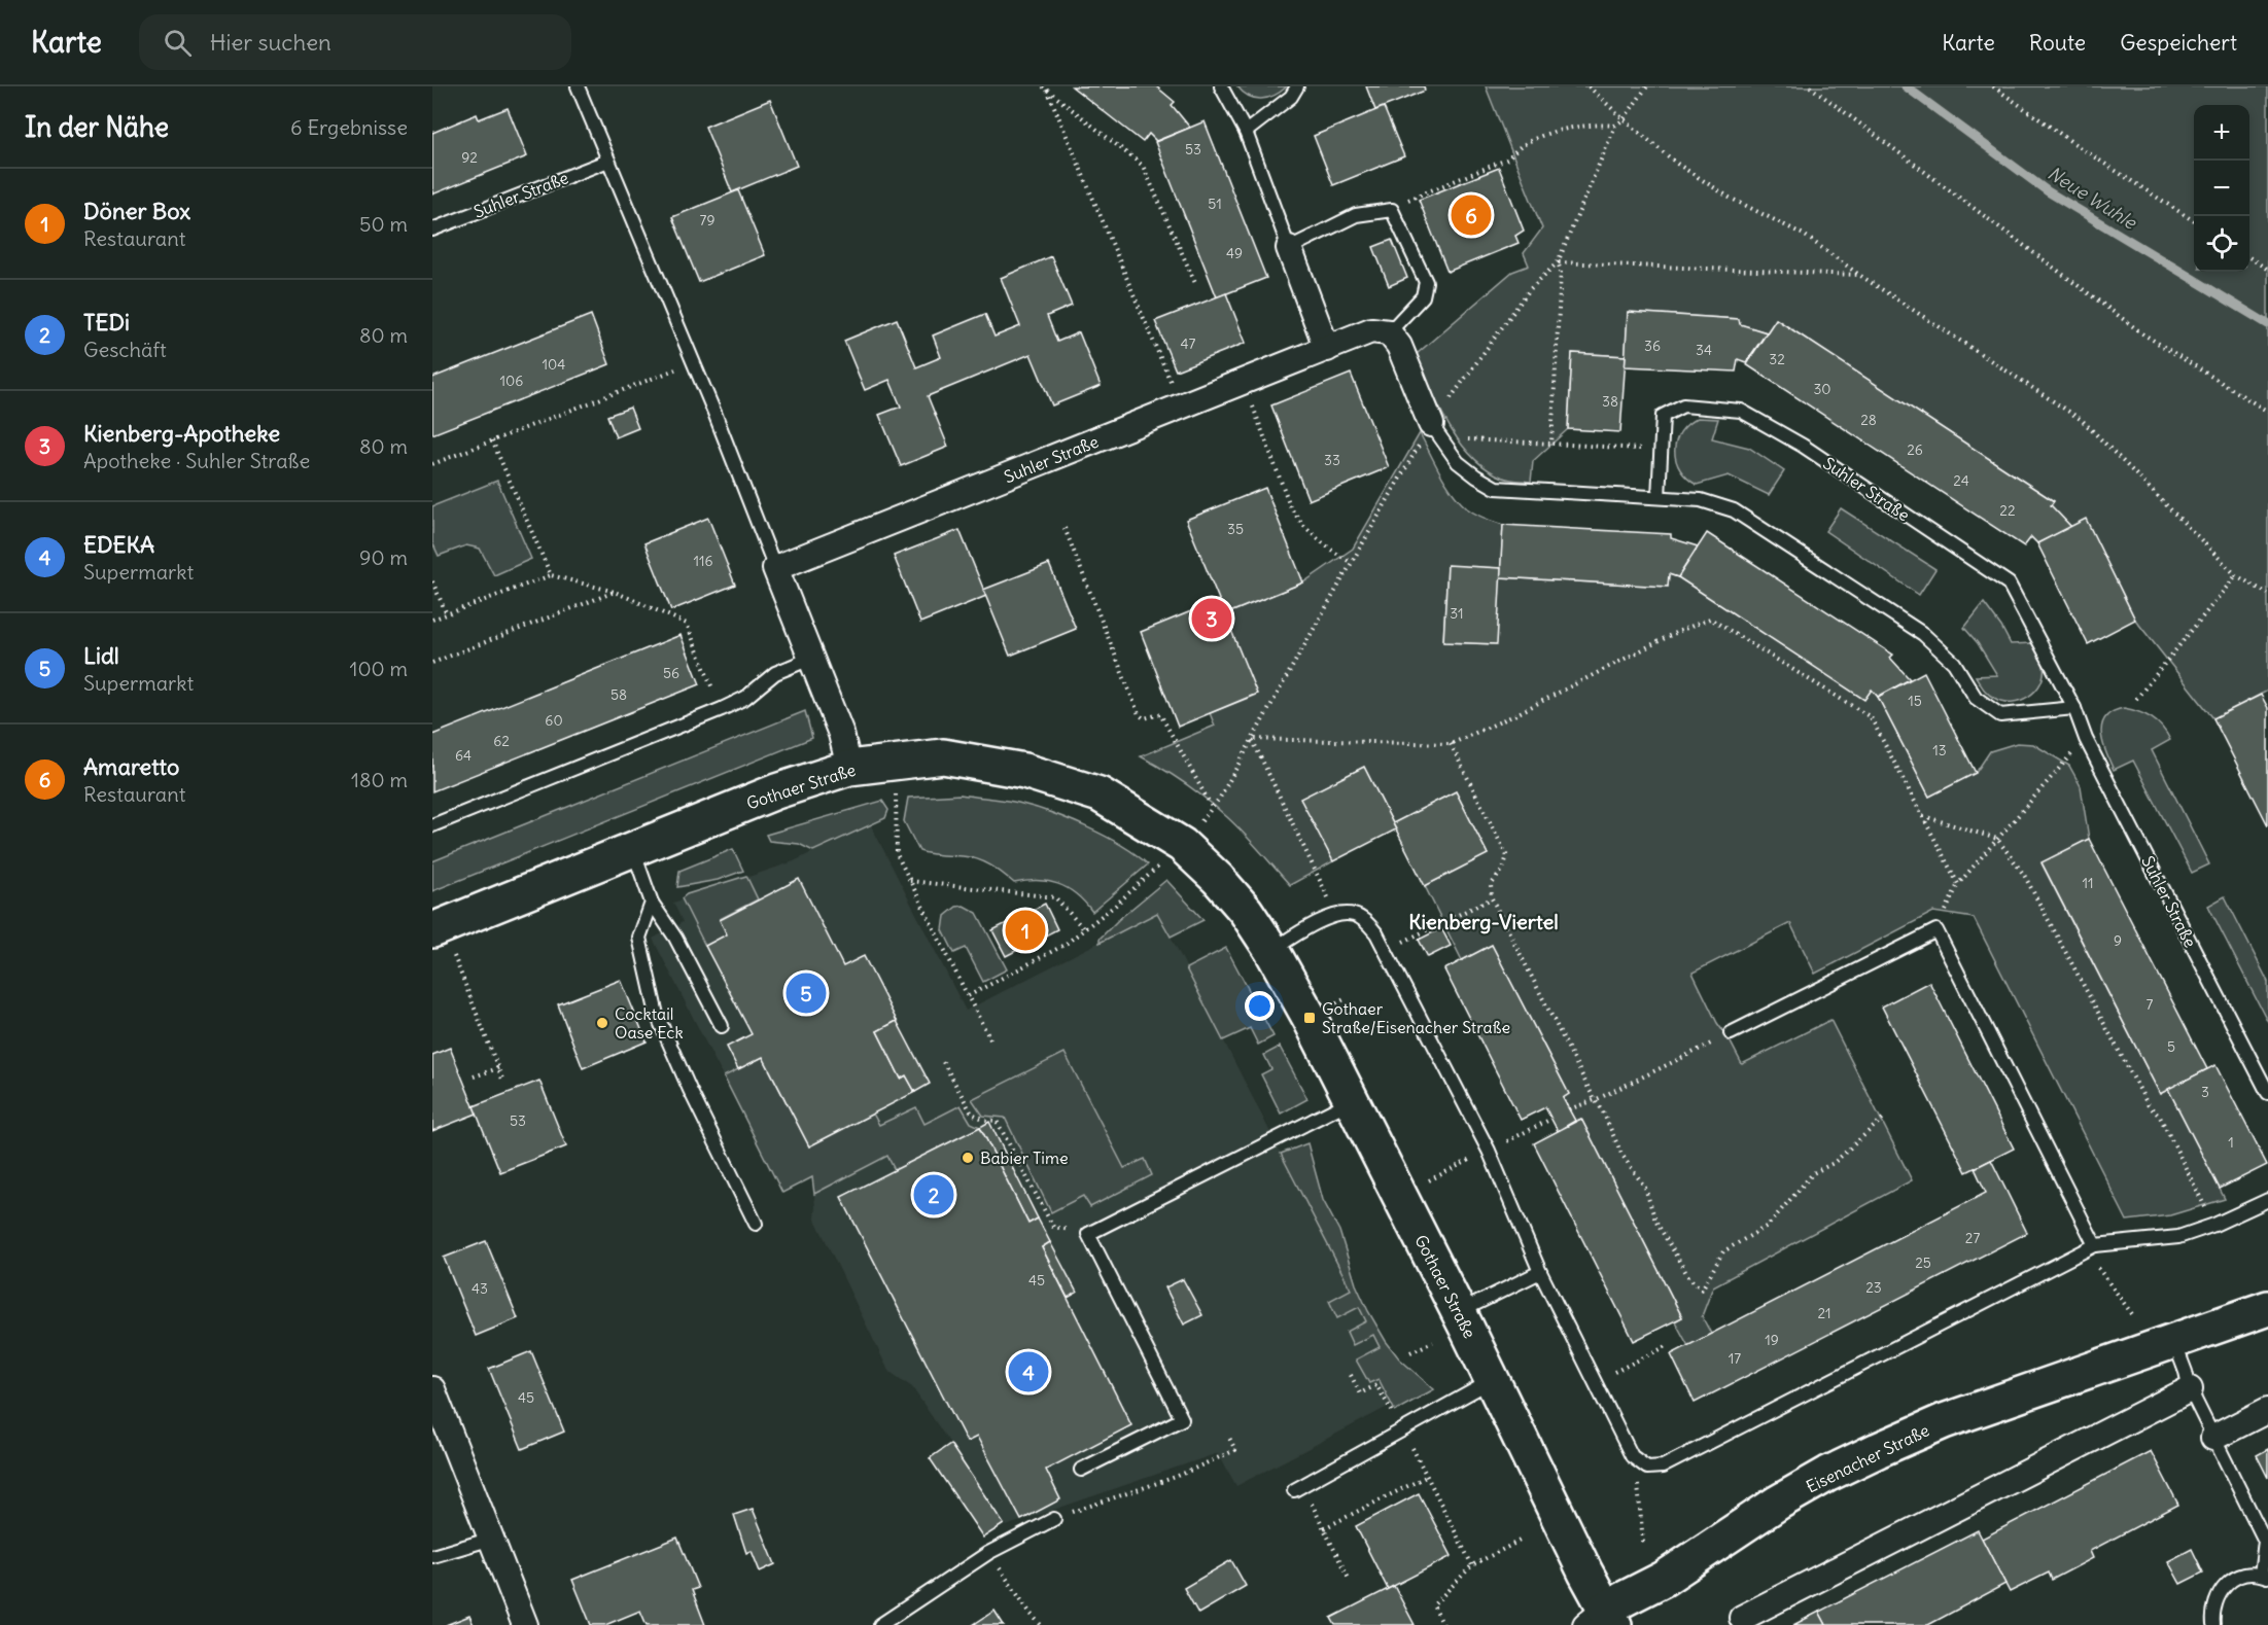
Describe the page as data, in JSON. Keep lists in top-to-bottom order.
{
  "streets": {
    "street": ["Suhler Straße", "Gothaer Straße", "Eisenacher Straße"]
  },
  "crossings": [
    ["Gothaer Straße", "Eisenacher Straße"]
  ],
  "districts": ["Kienberg-Viertel"],
  "water": ["Neue Wuhle"],
  "places": {
    "transit": ["Gothaer Straße/Eisenacher Straße"],
    "other": ["Cocktail Oase Eck", "Babier Time"]
  },
  "house_numbers": [
    "53",
    "92",
    "51",
    "79",
    "49",
    "47",
    "36",
    "34",
    "32",
    "104",
    "106",
    "30",
    "38",
    "28",
    "26",
    "33",
    "24",
    "22",
    "35",
    "116",
    "31",
    "56",
    "58",
    "15",
    "60",
    "62",
    "13",
    "64",
    "11",
    "9",
    "7",
    "5",
    "3",
    "53",
    "1",
    "27",
    "25",
    "45",
    "23",
    "43",
    "21",
    "19",
    "17",
    "45"
  ],
  "page": {
    "header": "Karte",
    "search": "Hier suchen",
    "nav": ["Karte", "Route", "Gespeichert"],
    "heading": ["In der Nähe", "6 Ergebnisse"],
    "map_buttons": ["+", "−"],
    "list": [
      {
        "mark": "1",
        "name": "Döner Box",
        "note": "Restaurant",
        "value": "50 m"
      },
      {
        "mark": "2",
        "name": "TEDi",
        "note": "Geschäft",
        "value": "80 m"
      },
      {
        "mark": "3",
        "name": "Kienberg-Apotheke",
        "note": "Apotheke · Suhler Straße",
        "value": "80 m"
      },
      {
        "mark": "4",
        "name": "EDEKA",
        "note": "Supermarkt",
        "value": "90 m"
      },
      {
        "mark": "5",
        "name": "Lidl",
        "note": "Supermarkt",
        "value": "100 m"
      },
      {
        "mark": "6",
        "name": "Amaretto",
        "note": "Restaurant",
        "value": "180 m"
      }
    ],
    "pins": [
      "6",
      "3",
      "1",
      "5",
      "2",
      "4"
    ]
  }
}
